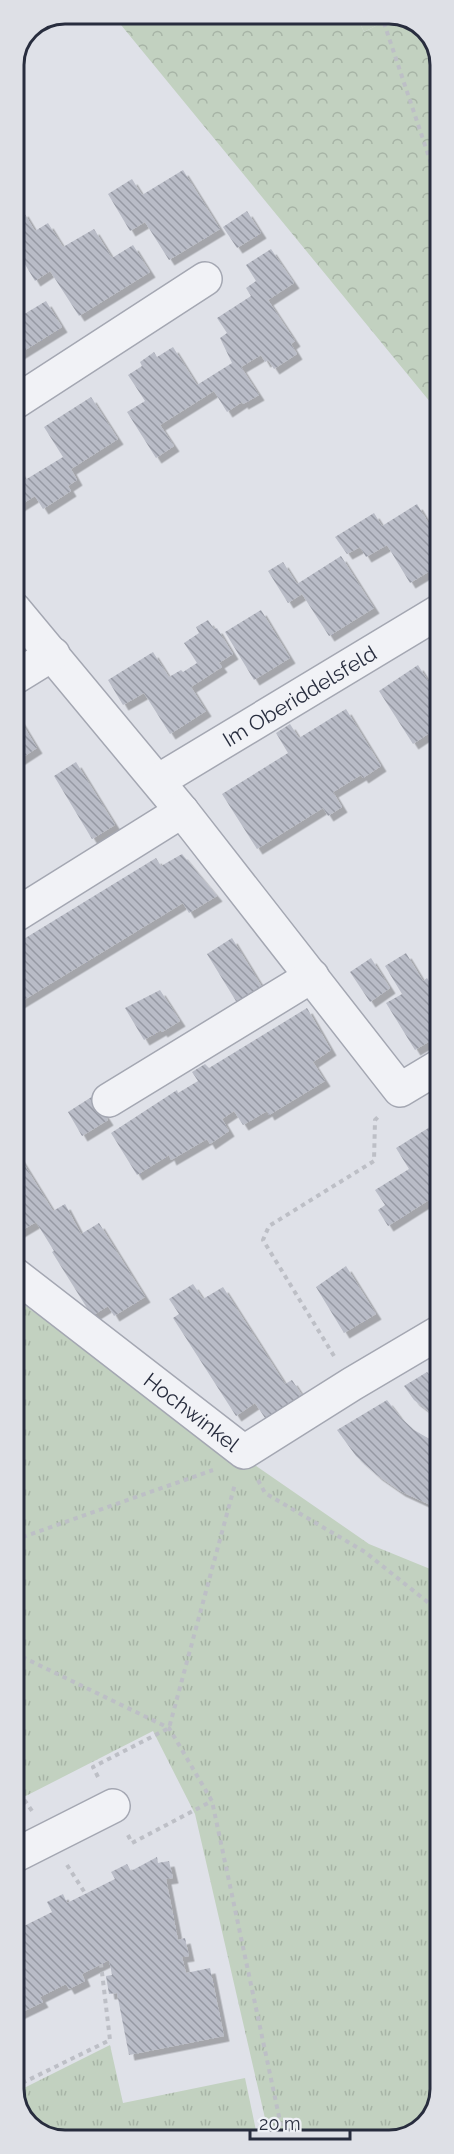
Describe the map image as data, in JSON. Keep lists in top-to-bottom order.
{
  "streets": {
    "street": ["Im Oberiddelsfeld", "Hochwinkel"]
  },
  "scale_bar": "20 m"
}
